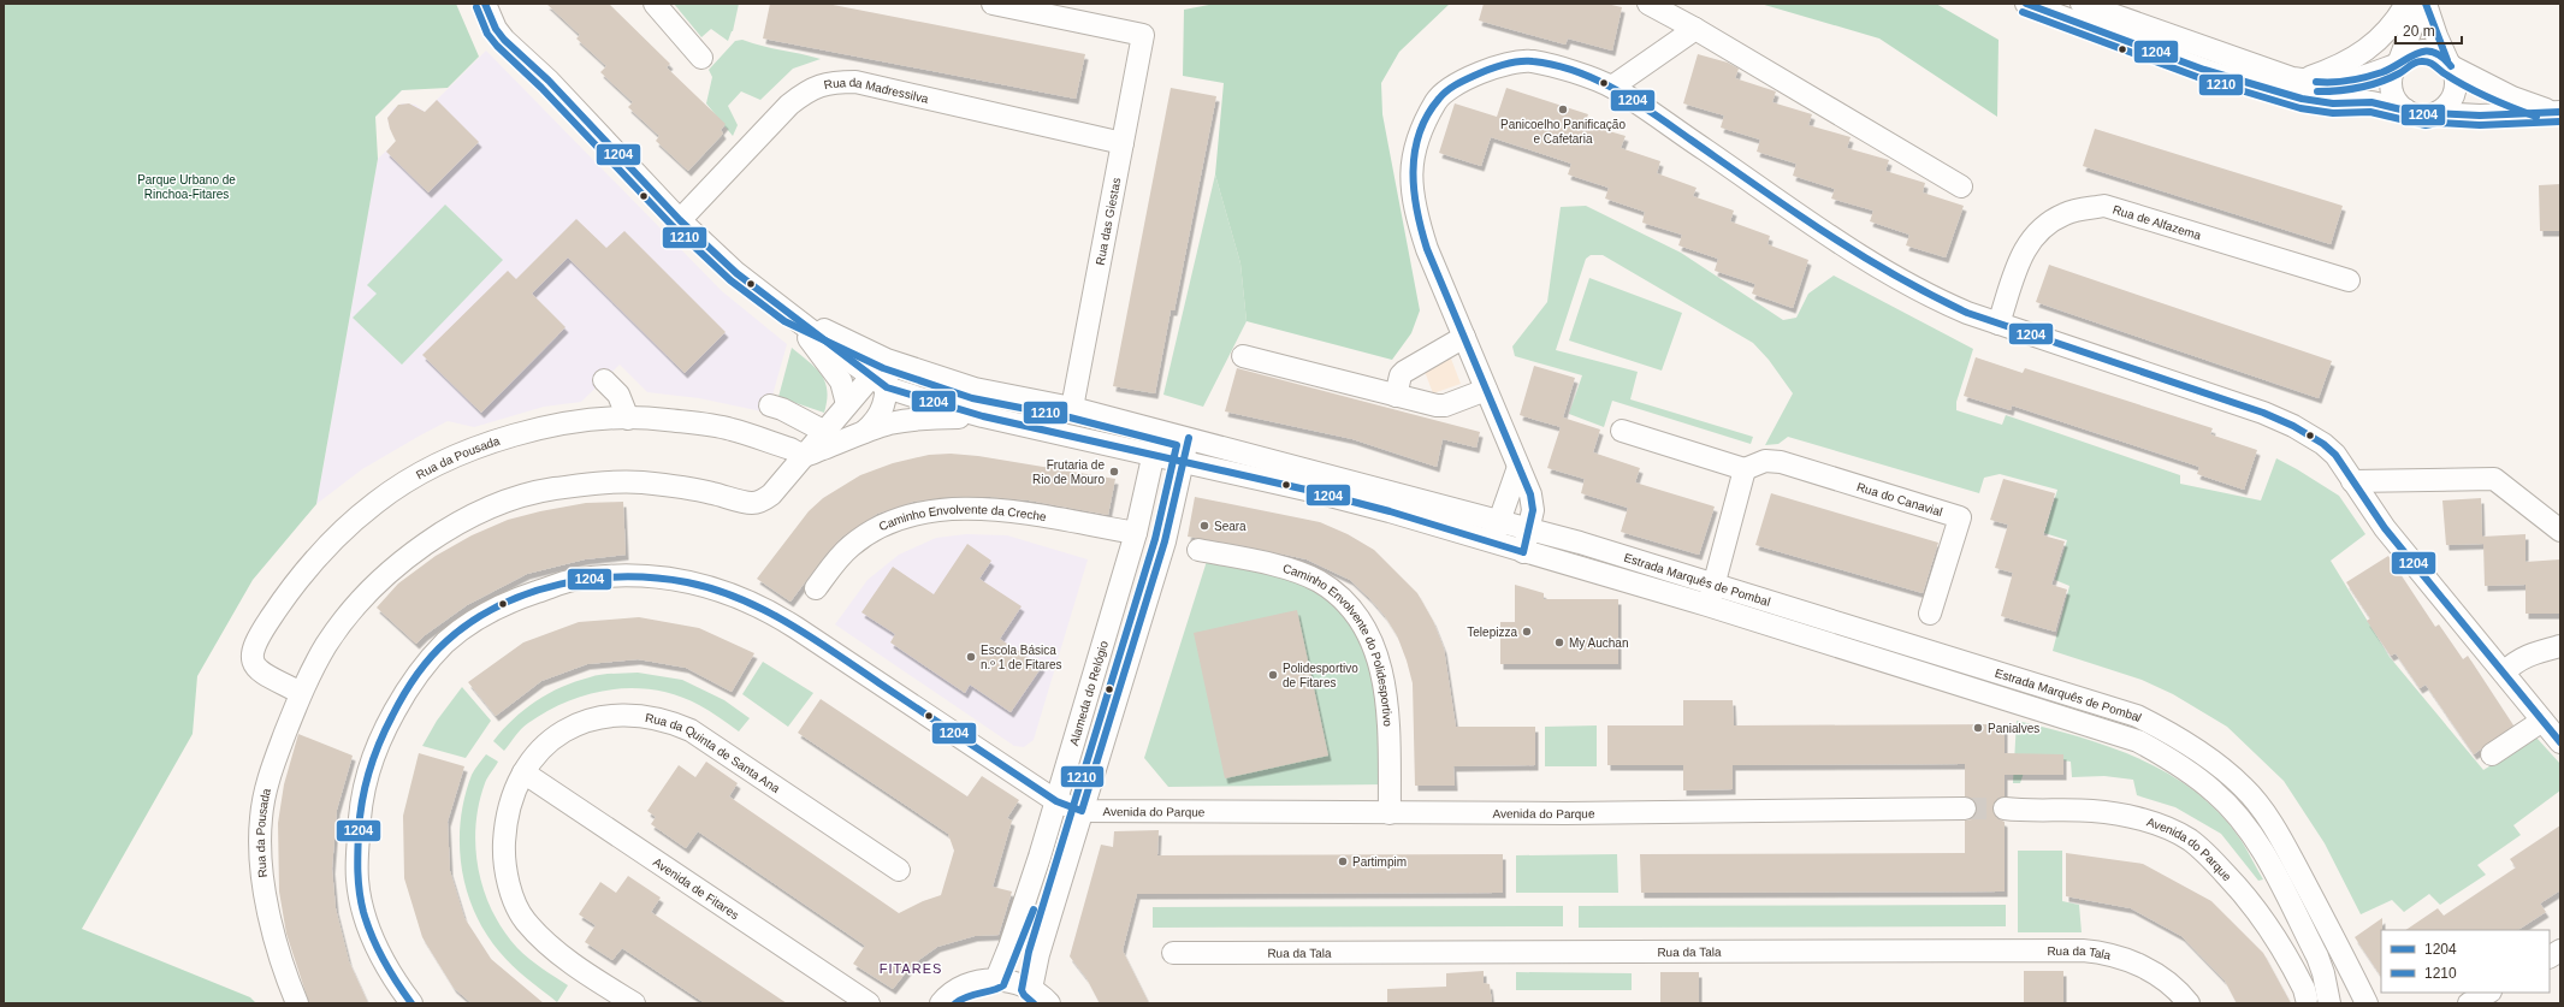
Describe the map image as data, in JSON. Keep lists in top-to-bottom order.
{
  "streets": {
    "street": [
      "Rua da Madressilva",
      "Rua das Giestas",
      "Rua de Alfazema",
      "Rua da Pousada",
      "Rua do Canavial",
      "Caminho Envolvente da Creche",
      "Estrada Marquês de Pombal",
      "Caminho Envolvente do Polidesportivo",
      "Alameda do Relógio",
      "Rua da Quinta de Santa Ana",
      "Avenida do Parque",
      "Avenida de Fitares",
      "Rua da Tala"
    ]
  },
  "crossings": [
    ["Rua da Madressilva", "Rua das Giestas"],
    ["Rua da Madressilva", "Estrada Marquês de Pombal"],
    ["Rua das Giestas", "Estrada Marquês de Pombal"],
    ["Rua da Pousada", "Estrada Marquês de Pombal"],
    ["Caminho Envolvente da Creche", "Alameda do Relógio"],
    ["Estrada Marquês de Pombal", "Alameda do Relógio"],
    ["Caminho Envolvente do Polidesportivo", "Avenida do Parque"],
    ["Alameda do Relógio", "Avenida do Parque"],
    ["Rua da Quinta de Santa Ana", "Avenida de Fitares"]
  ],
  "districts": ["FITARES"],
  "parks": ["Parque Urbano de Rinchoa-Fitares"],
  "places": [
    "Panicoelho Panificação e Cafetaria",
    "Frutaria de Rio de Mouro",
    "Seara",
    "Telepizza",
    "My Auchan",
    "Escola Básica n.º 1 de Fitares",
    "Polidesportivo de Fitares",
    "Panialves",
    "Partimpim"
  ],
  "lines": ["transit line 1204", "transit line 1210"],
  "legend": ["1204", "1210"],
  "scale_bar": "20 m"
}
